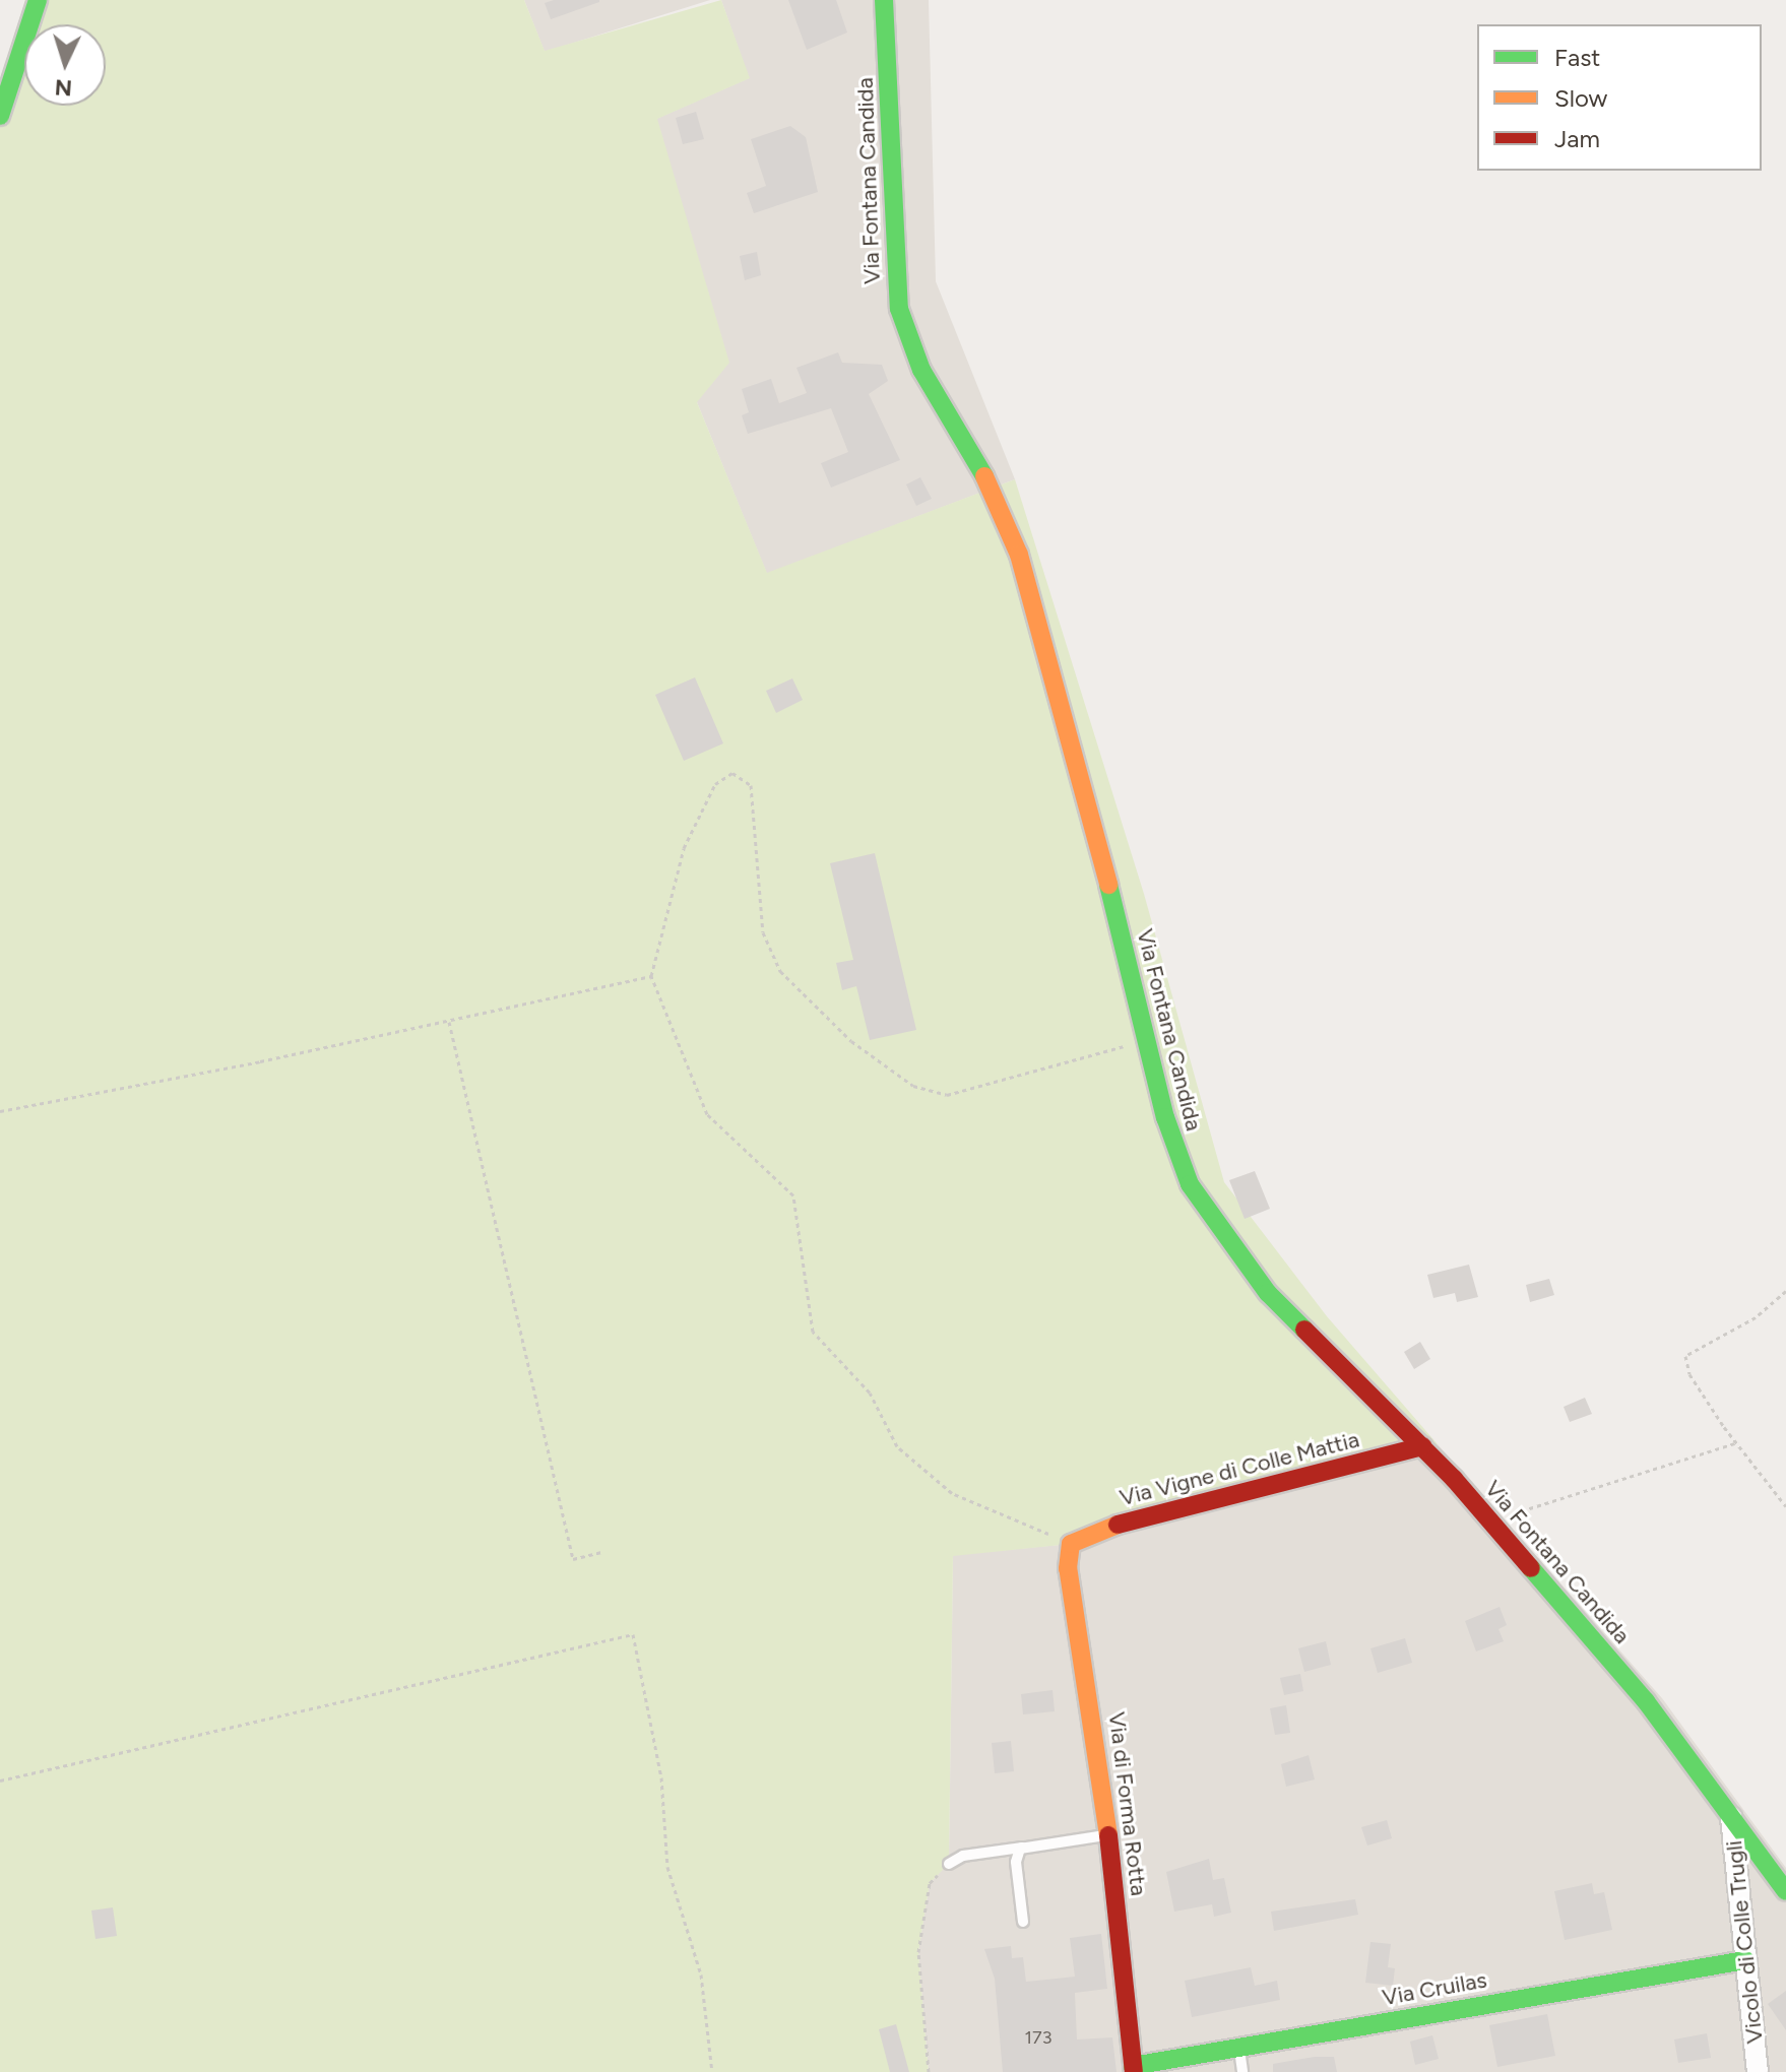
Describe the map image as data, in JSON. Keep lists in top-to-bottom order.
{
  "streets": {
    "main road": [
      "Via Fontana Candida",
      "Via Vigne di Colle Mattia",
      "Via di Forma Rotta",
      "Via Cruilas"
    ],
    "street": ["Vicolo di Colle Trugli"]
  },
  "crossings": [
    ["Via Fontana Candida", "Via Vigne di Colle Mattia"],
    ["Via Fontana Candida", "Vicolo di Colle Trugli"],
    ["Via Vigne di Colle Mattia", "Via di Forma Rotta"],
    ["Via di Forma Rotta", "Via Cruilas"],
    ["Vicolo di Colle Trugli", "Via Cruilas"]
  ],
  "house_numbers": ["173"],
  "legend": ["Fast", "Slow", "Jam"],
  "north": "bottom"
}
